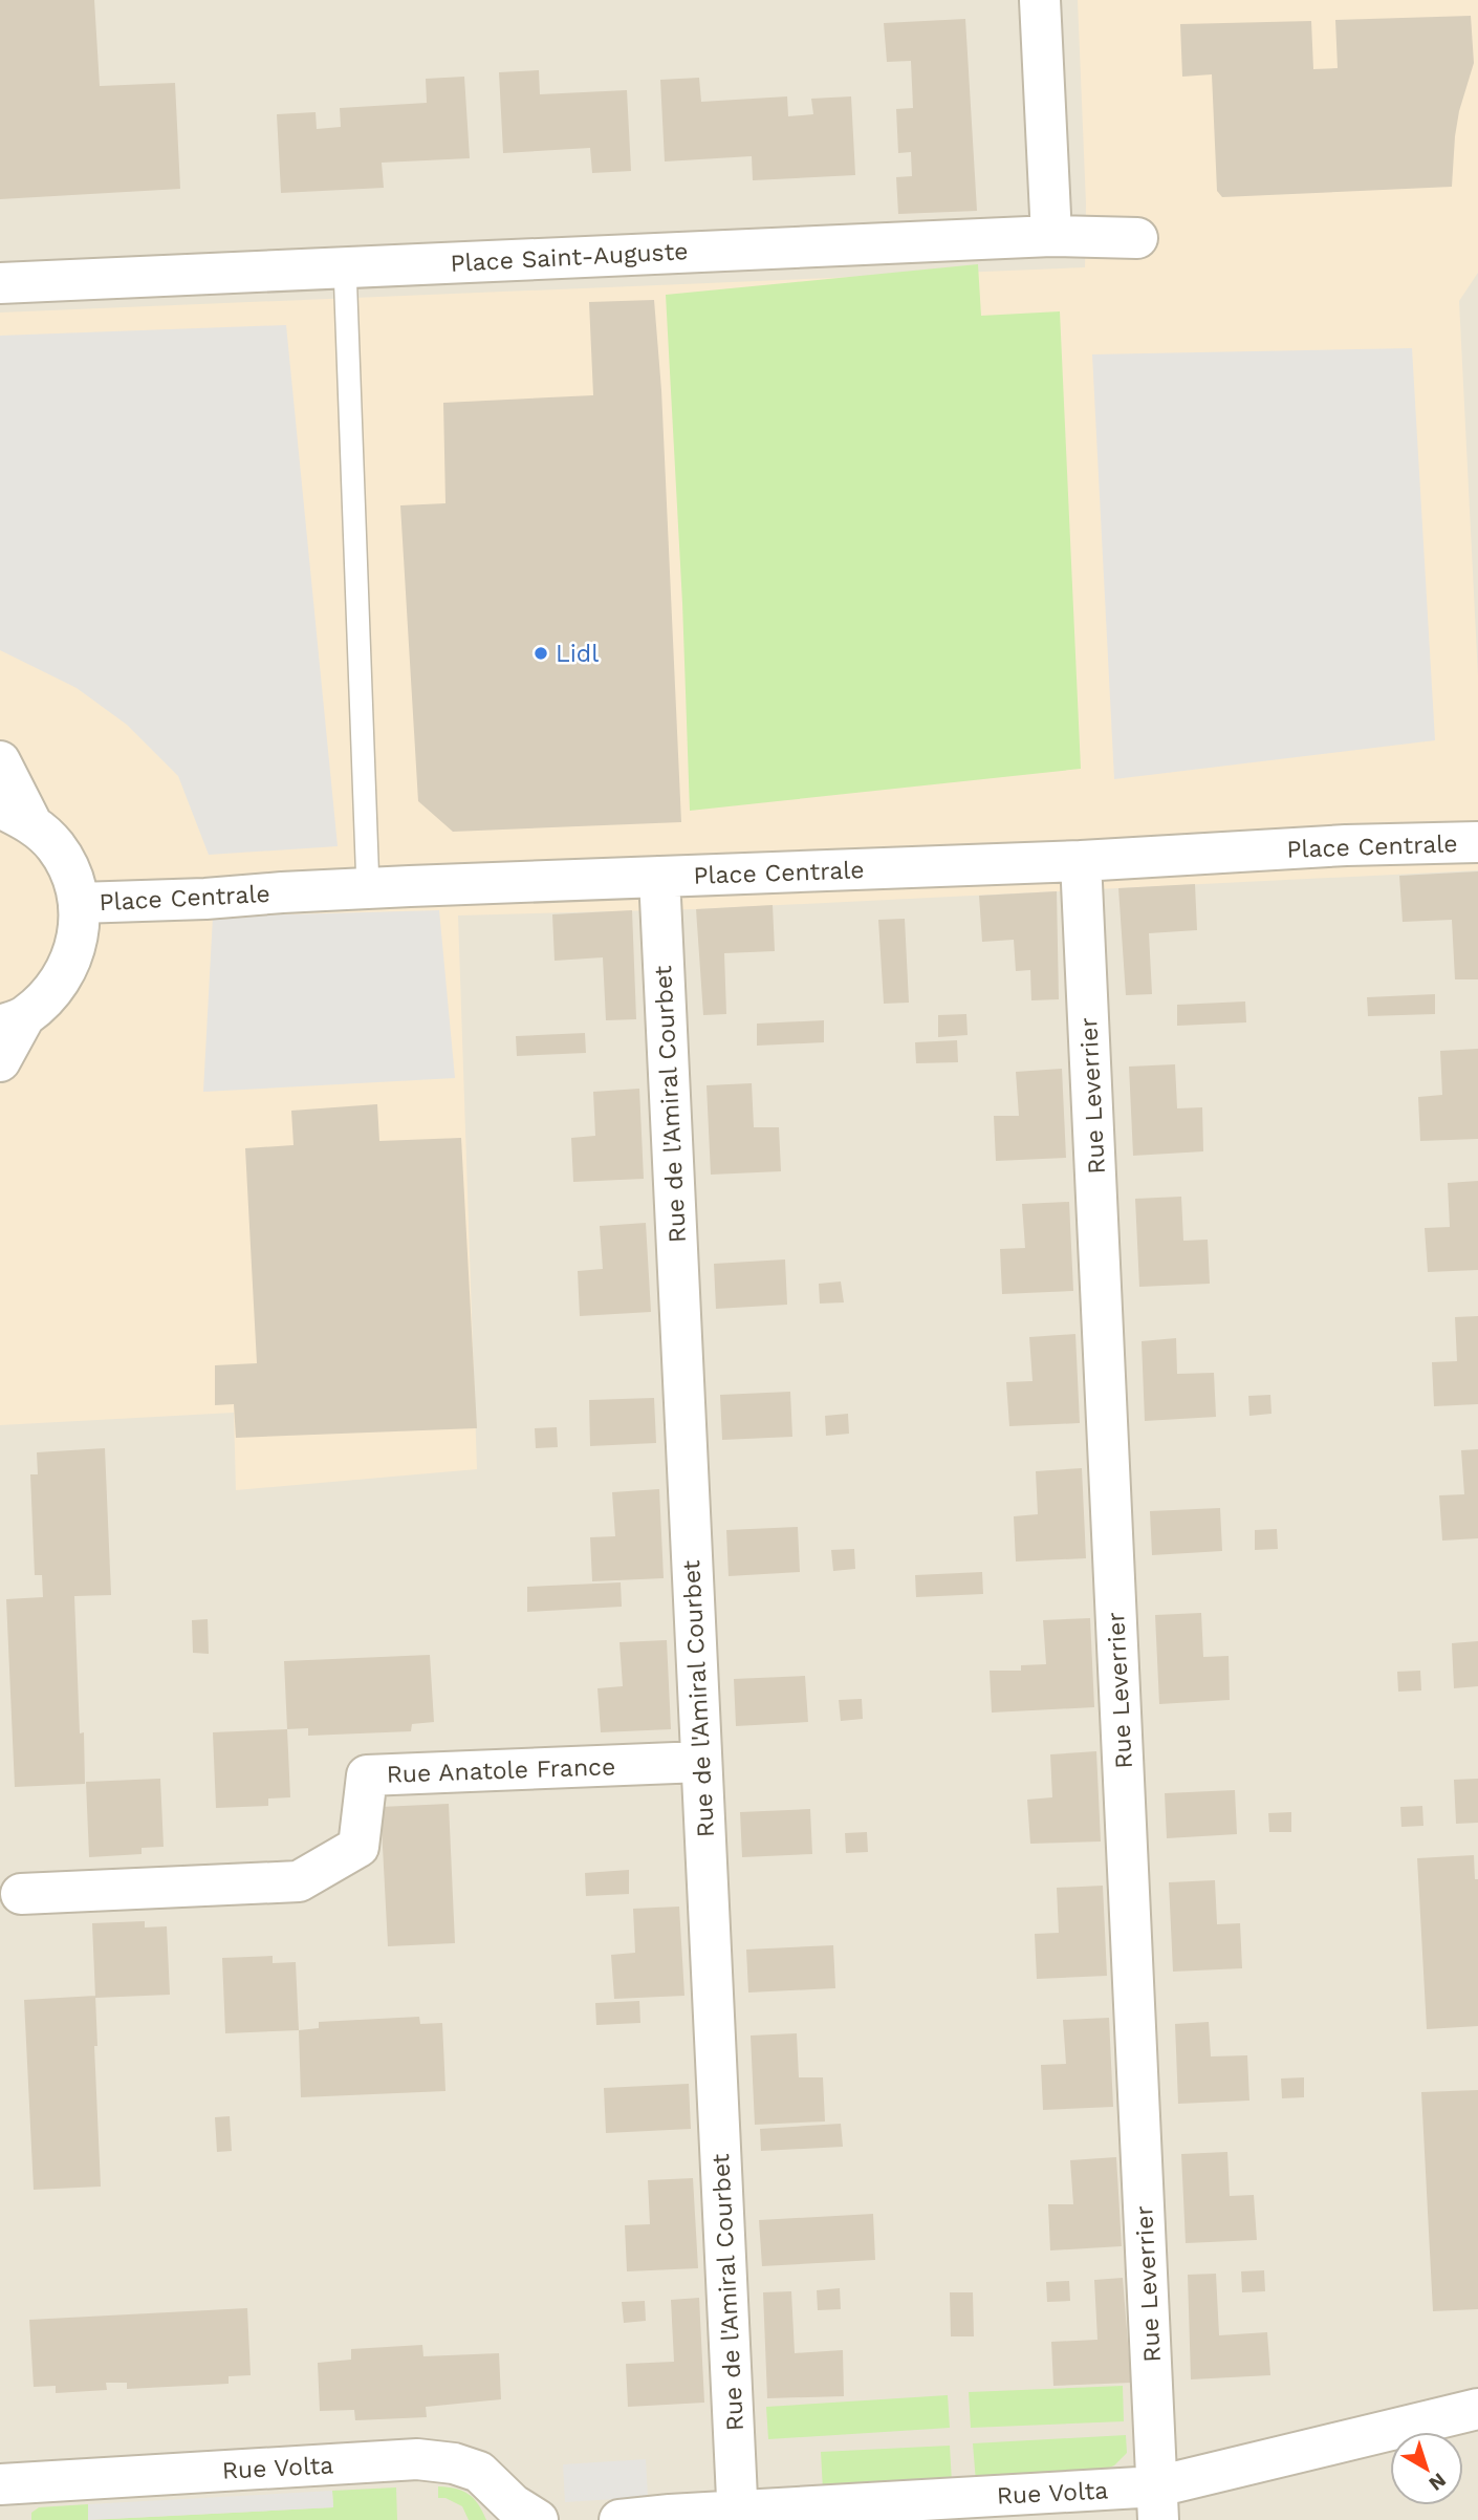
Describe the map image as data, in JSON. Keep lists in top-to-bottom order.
{
  "streets": {
    "street": [
      "Place Saint-Auguste",
      "Place Centrale",
      "Rue Leverrier",
      "Rue de l'Amiral Courbet",
      "Rue Anatole France",
      "Rue Volta"
    ]
  },
  "crossings": [
    ["Place Centrale", "Rue Leverrier"],
    ["Place Centrale", "Rue de l'Amiral Courbet"],
    ["Rue Leverrier", "Rue Volta"],
    ["Rue de l'Amiral Courbet", "Rue Anatole France"],
    ["Rue de l'Amiral Courbet", "Rue Volta"]
  ],
  "places": ["Lidl"],
  "north": "bottom right"
}
